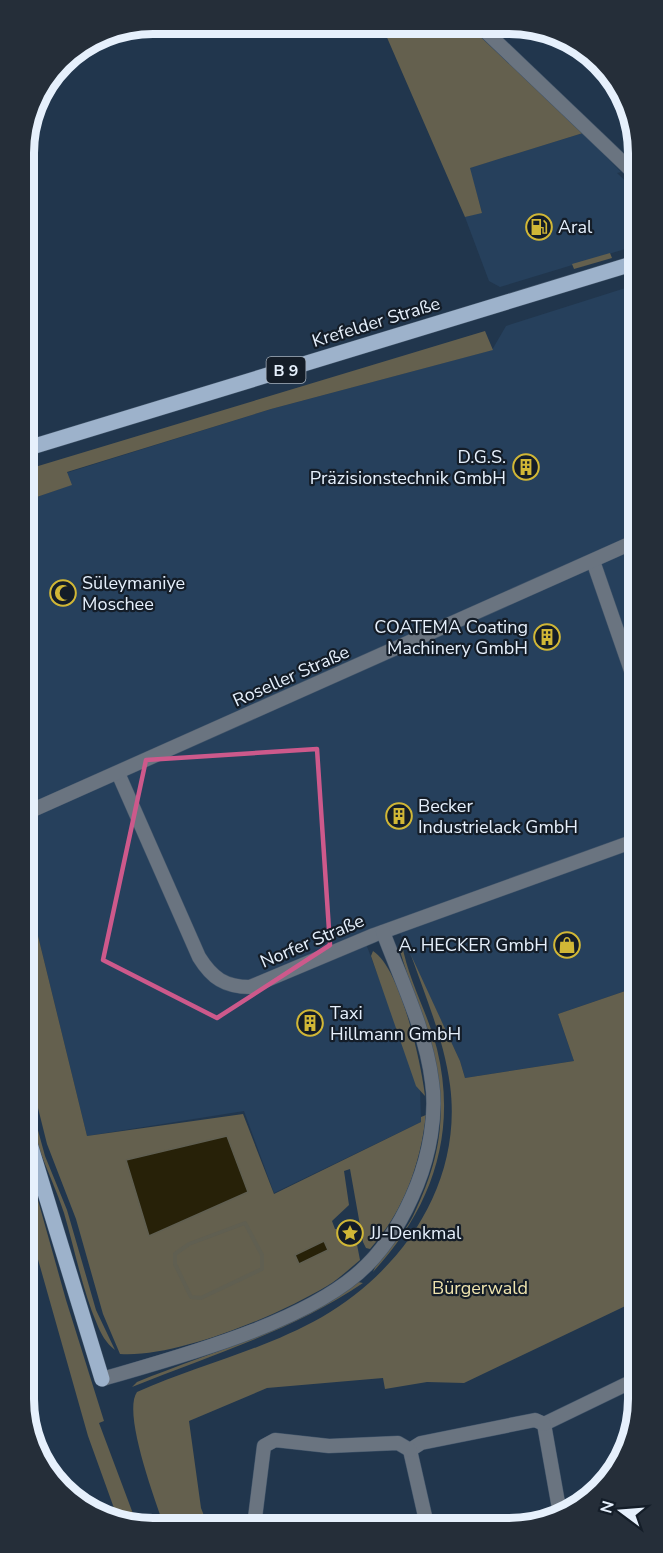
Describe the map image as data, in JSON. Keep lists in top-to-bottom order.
{
  "streets": {
    "main road": ["Krefelder Straße", "B 9"],
    "street": ["Roseller Straße", "Norfer Straße"]
  },
  "crossings": [
    ["Roseller Straße", "Norfer Straße"]
  ],
  "parks": ["Bürgerwald"],
  "places": {
    "fuel station": ["Aral"],
    "building": [
      "D.G.S. Präzisionstechnik GmbH",
      "COATEMA Coating Machinery GmbH",
      "Becker Industrielack GmbH",
      "Taxi Hillmann GmbH"
    ],
    "mosque": ["Süleymaniye Moschee"],
    "shop": ["A. HECKER GmbH"],
    "place": ["JJ-Denkmal"]
  },
  "north": "left"
}
